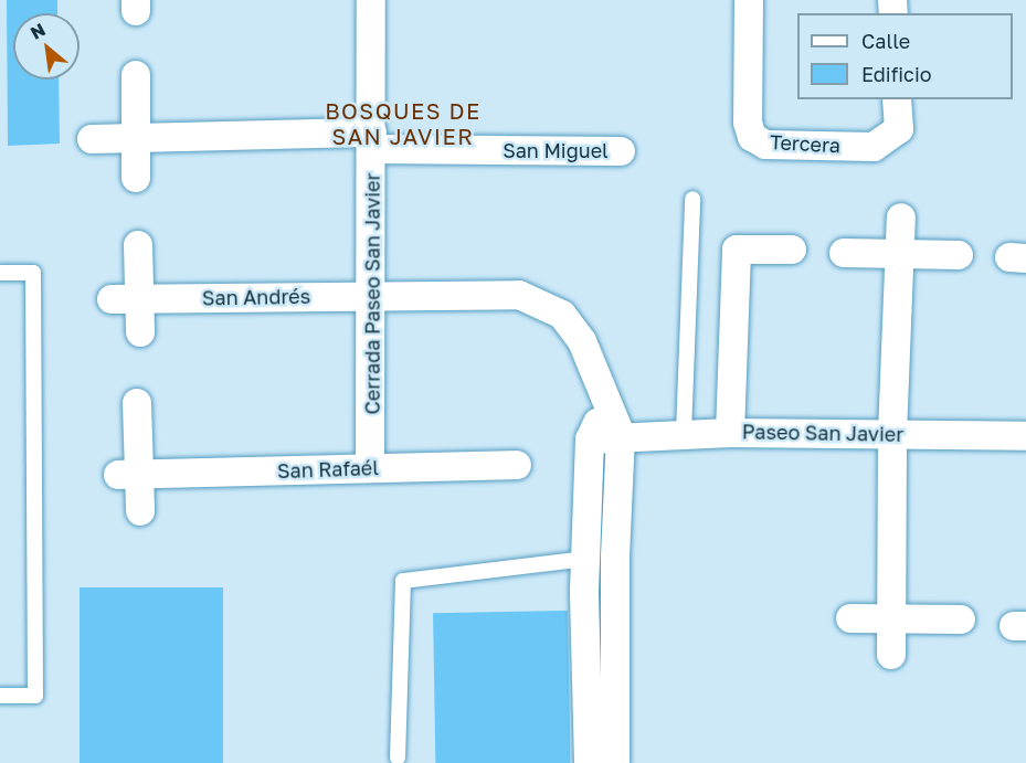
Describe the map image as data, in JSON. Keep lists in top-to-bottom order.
{
  "streets": {
    "street": [
      "Tercera",
      "San Miguel",
      "Cerrada Paseo San Javier",
      "San Andrés",
      "Paseo San Javier",
      "San Rafaél"
    ]
  },
  "crossings": [
    ["San Miguel", "Cerrada Paseo San Javier"],
    ["Cerrada Paseo San Javier", "San Andrés"],
    ["Cerrada Paseo San Javier", "San Rafaél"]
  ],
  "districts": ["BOSQUES DE SAN JAVIER"],
  "legend": ["Calle", "Edificio"],
  "north": "top left"
}
